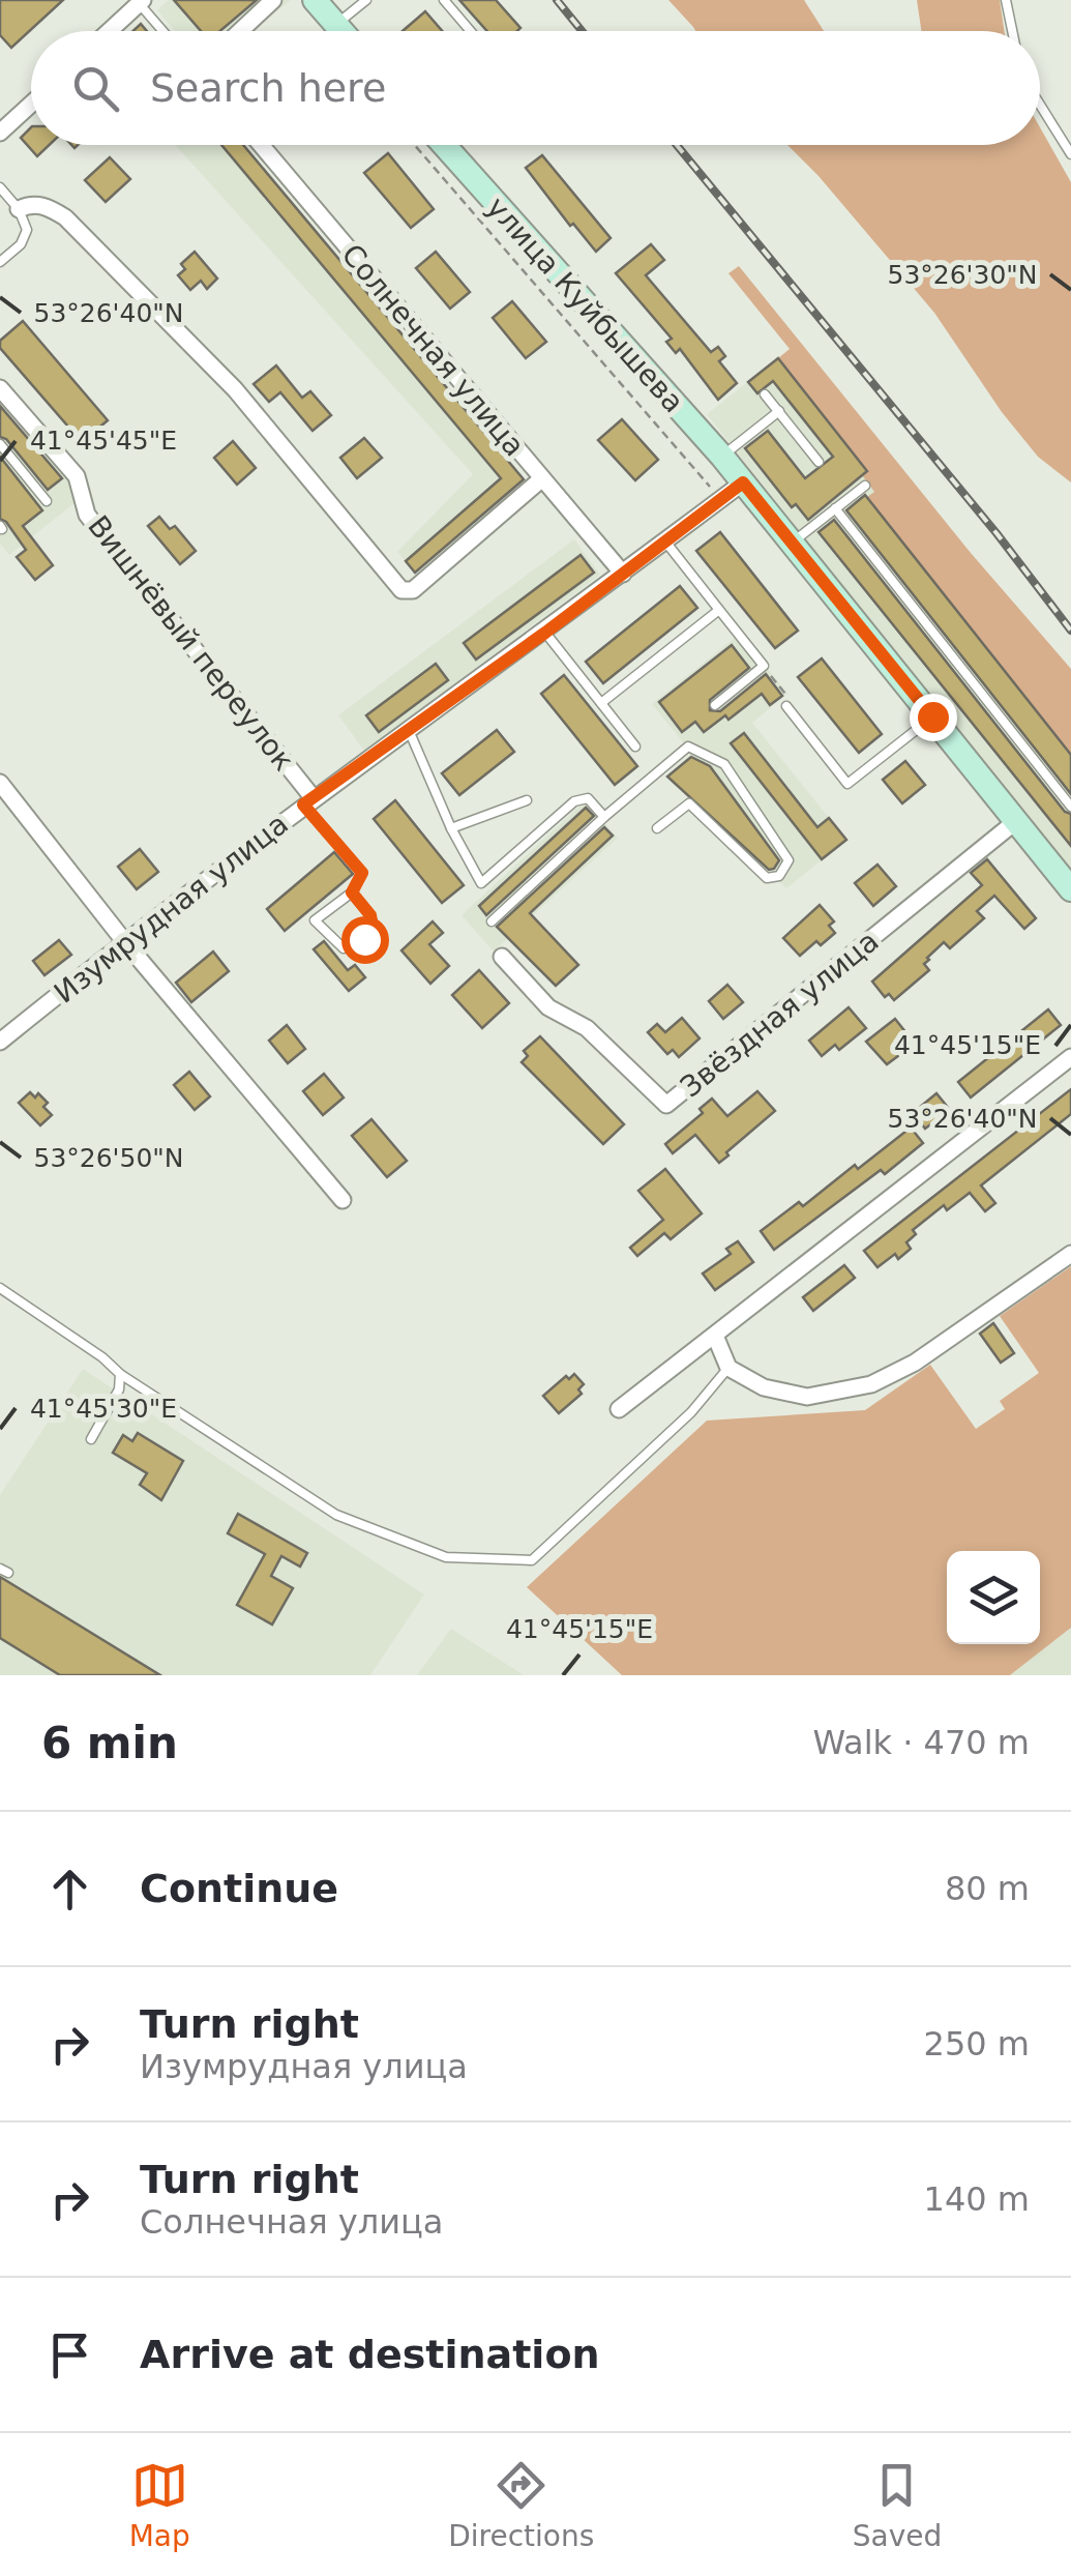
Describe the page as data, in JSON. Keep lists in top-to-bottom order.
{
  "streets": {
    "street": [
      "улица Куйбышева",
      "Солнечная улица",
      "Вишнёвый переулок",
      "Изумрудная улица",
      "Звёздная улица"
    ]
  },
  "crossings": [
    ["улица Куйбышева", "Изумрудная улица"],
    ["Солнечная улица", "Изумрудная улица"],
    ["Вишнёвый переулок", "Изумрудная улица"]
  ],
  "page": {
    "search": "Search here",
    "heading": ["6 min", "Walk · 470 m"],
    "list": [
      ["Continue", "80 m"],
      ["Turn right", "Изумрудная улица", "250 m"],
      ["Turn right", "Солнечная улица", "140 m"],
      "Arrive at destination"
    ],
    "nav": ["Map", "Directions", "Saved"]
  },
  "coordinates": [
    "53°26'30\"N",
    "53°26'40\"N",
    "41°45'45\"E",
    "41°45'15\"E",
    "53°26'50\"N",
    "41°45'30\"E"
  ]
}
